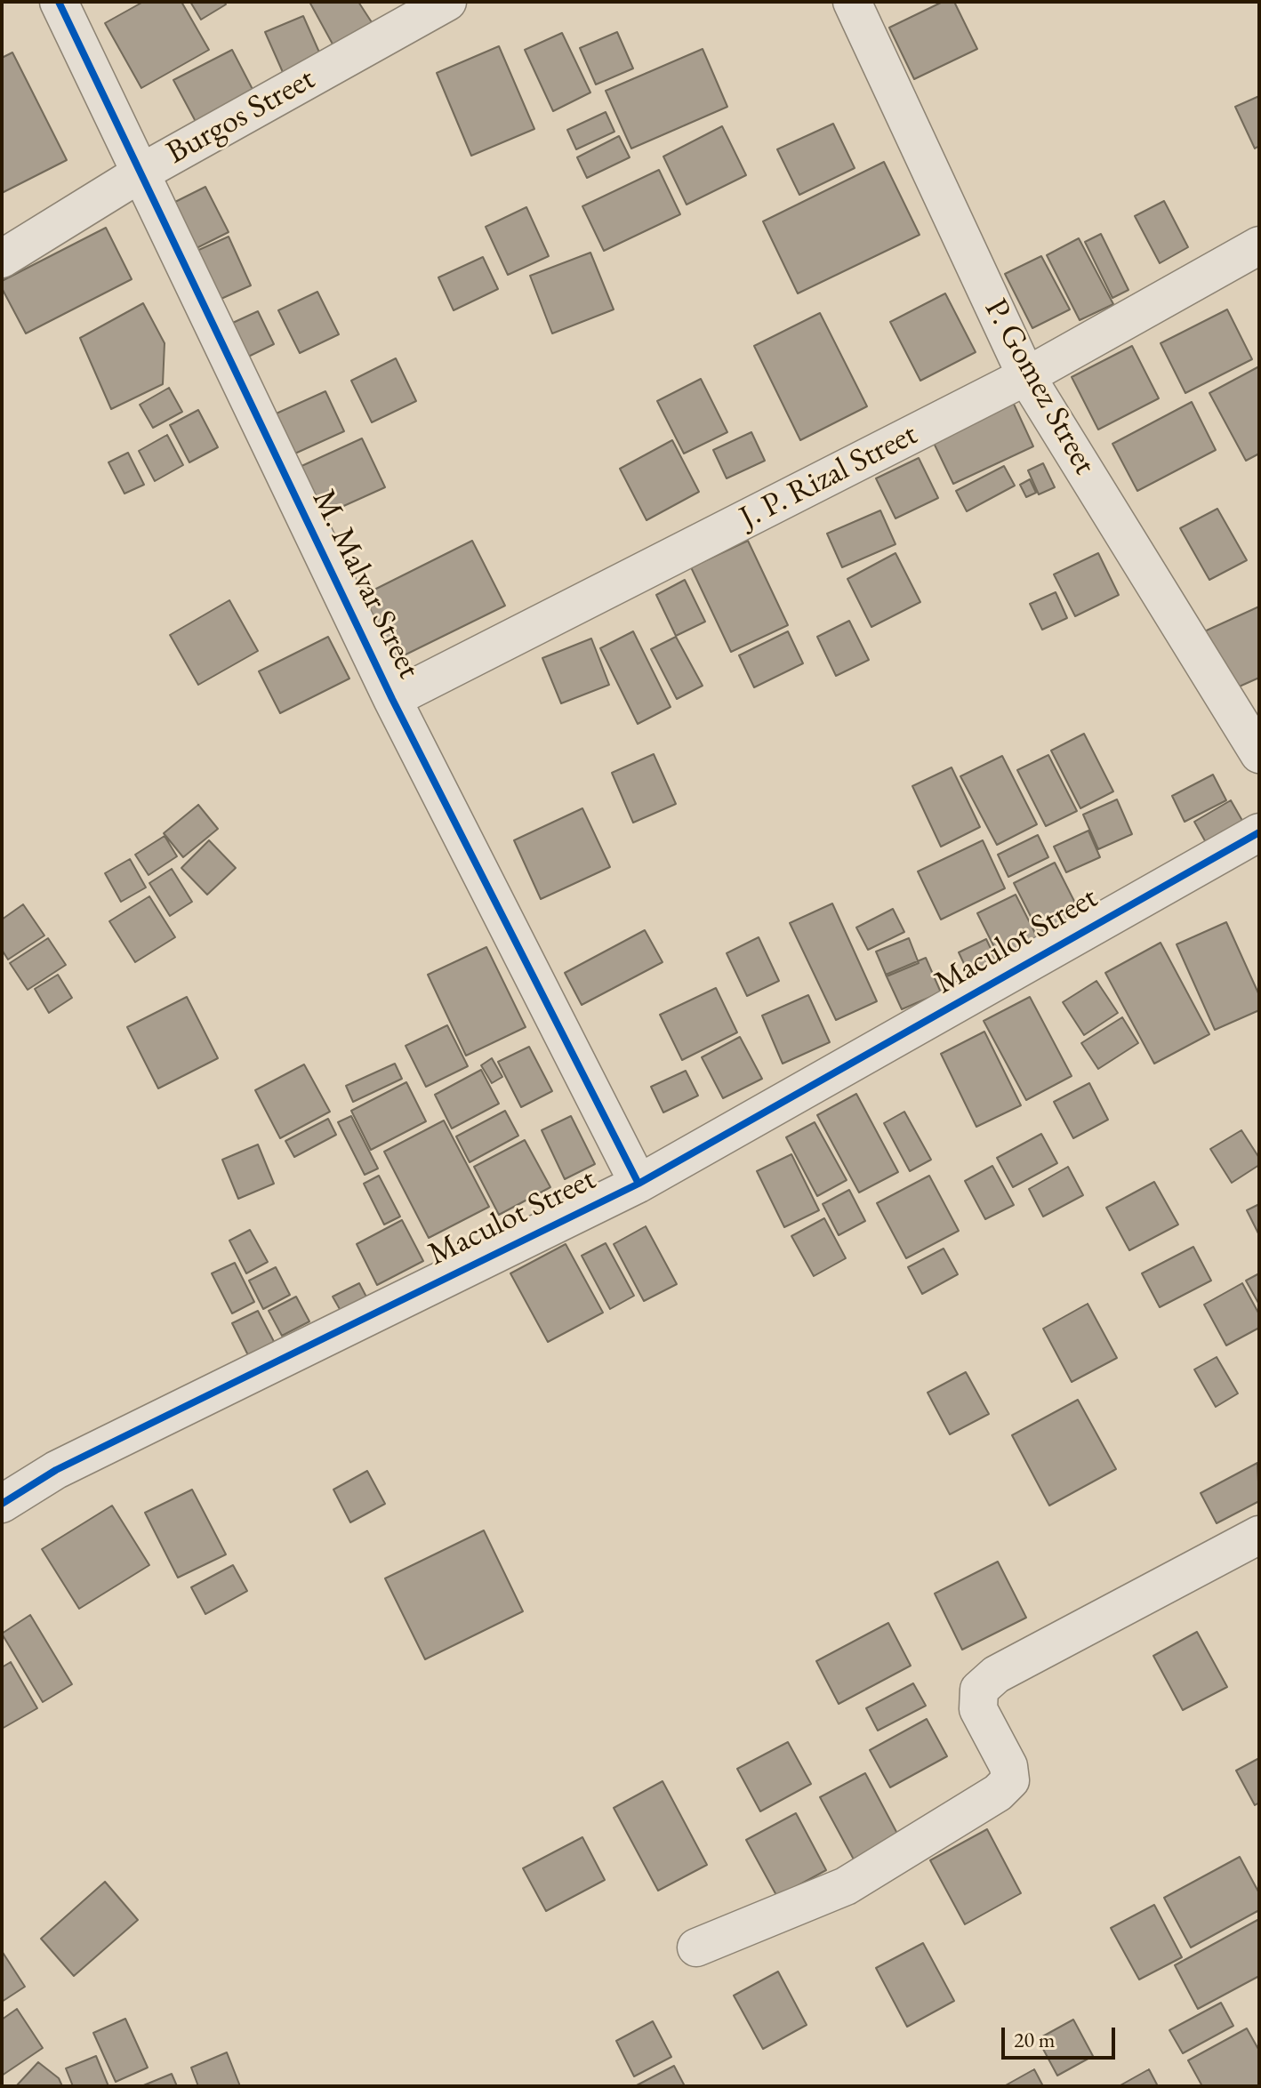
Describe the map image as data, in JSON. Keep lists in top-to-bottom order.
{
  "streets": {
    "street": [
      "Burgos Street",
      "P. Gomez Street",
      "J. P. Rizal Street",
      "M. Malvar Street",
      "Maculot Street"
    ]
  },
  "crossings": [
    ["Burgos Street", "M. Malvar Street"],
    ["P. Gomez Street", "J. P. Rizal Street"],
    ["J. P. Rizal Street", "M. Malvar Street"],
    ["M. Malvar Street", "Maculot Street"]
  ],
  "scale_bar": "20 m"
}
